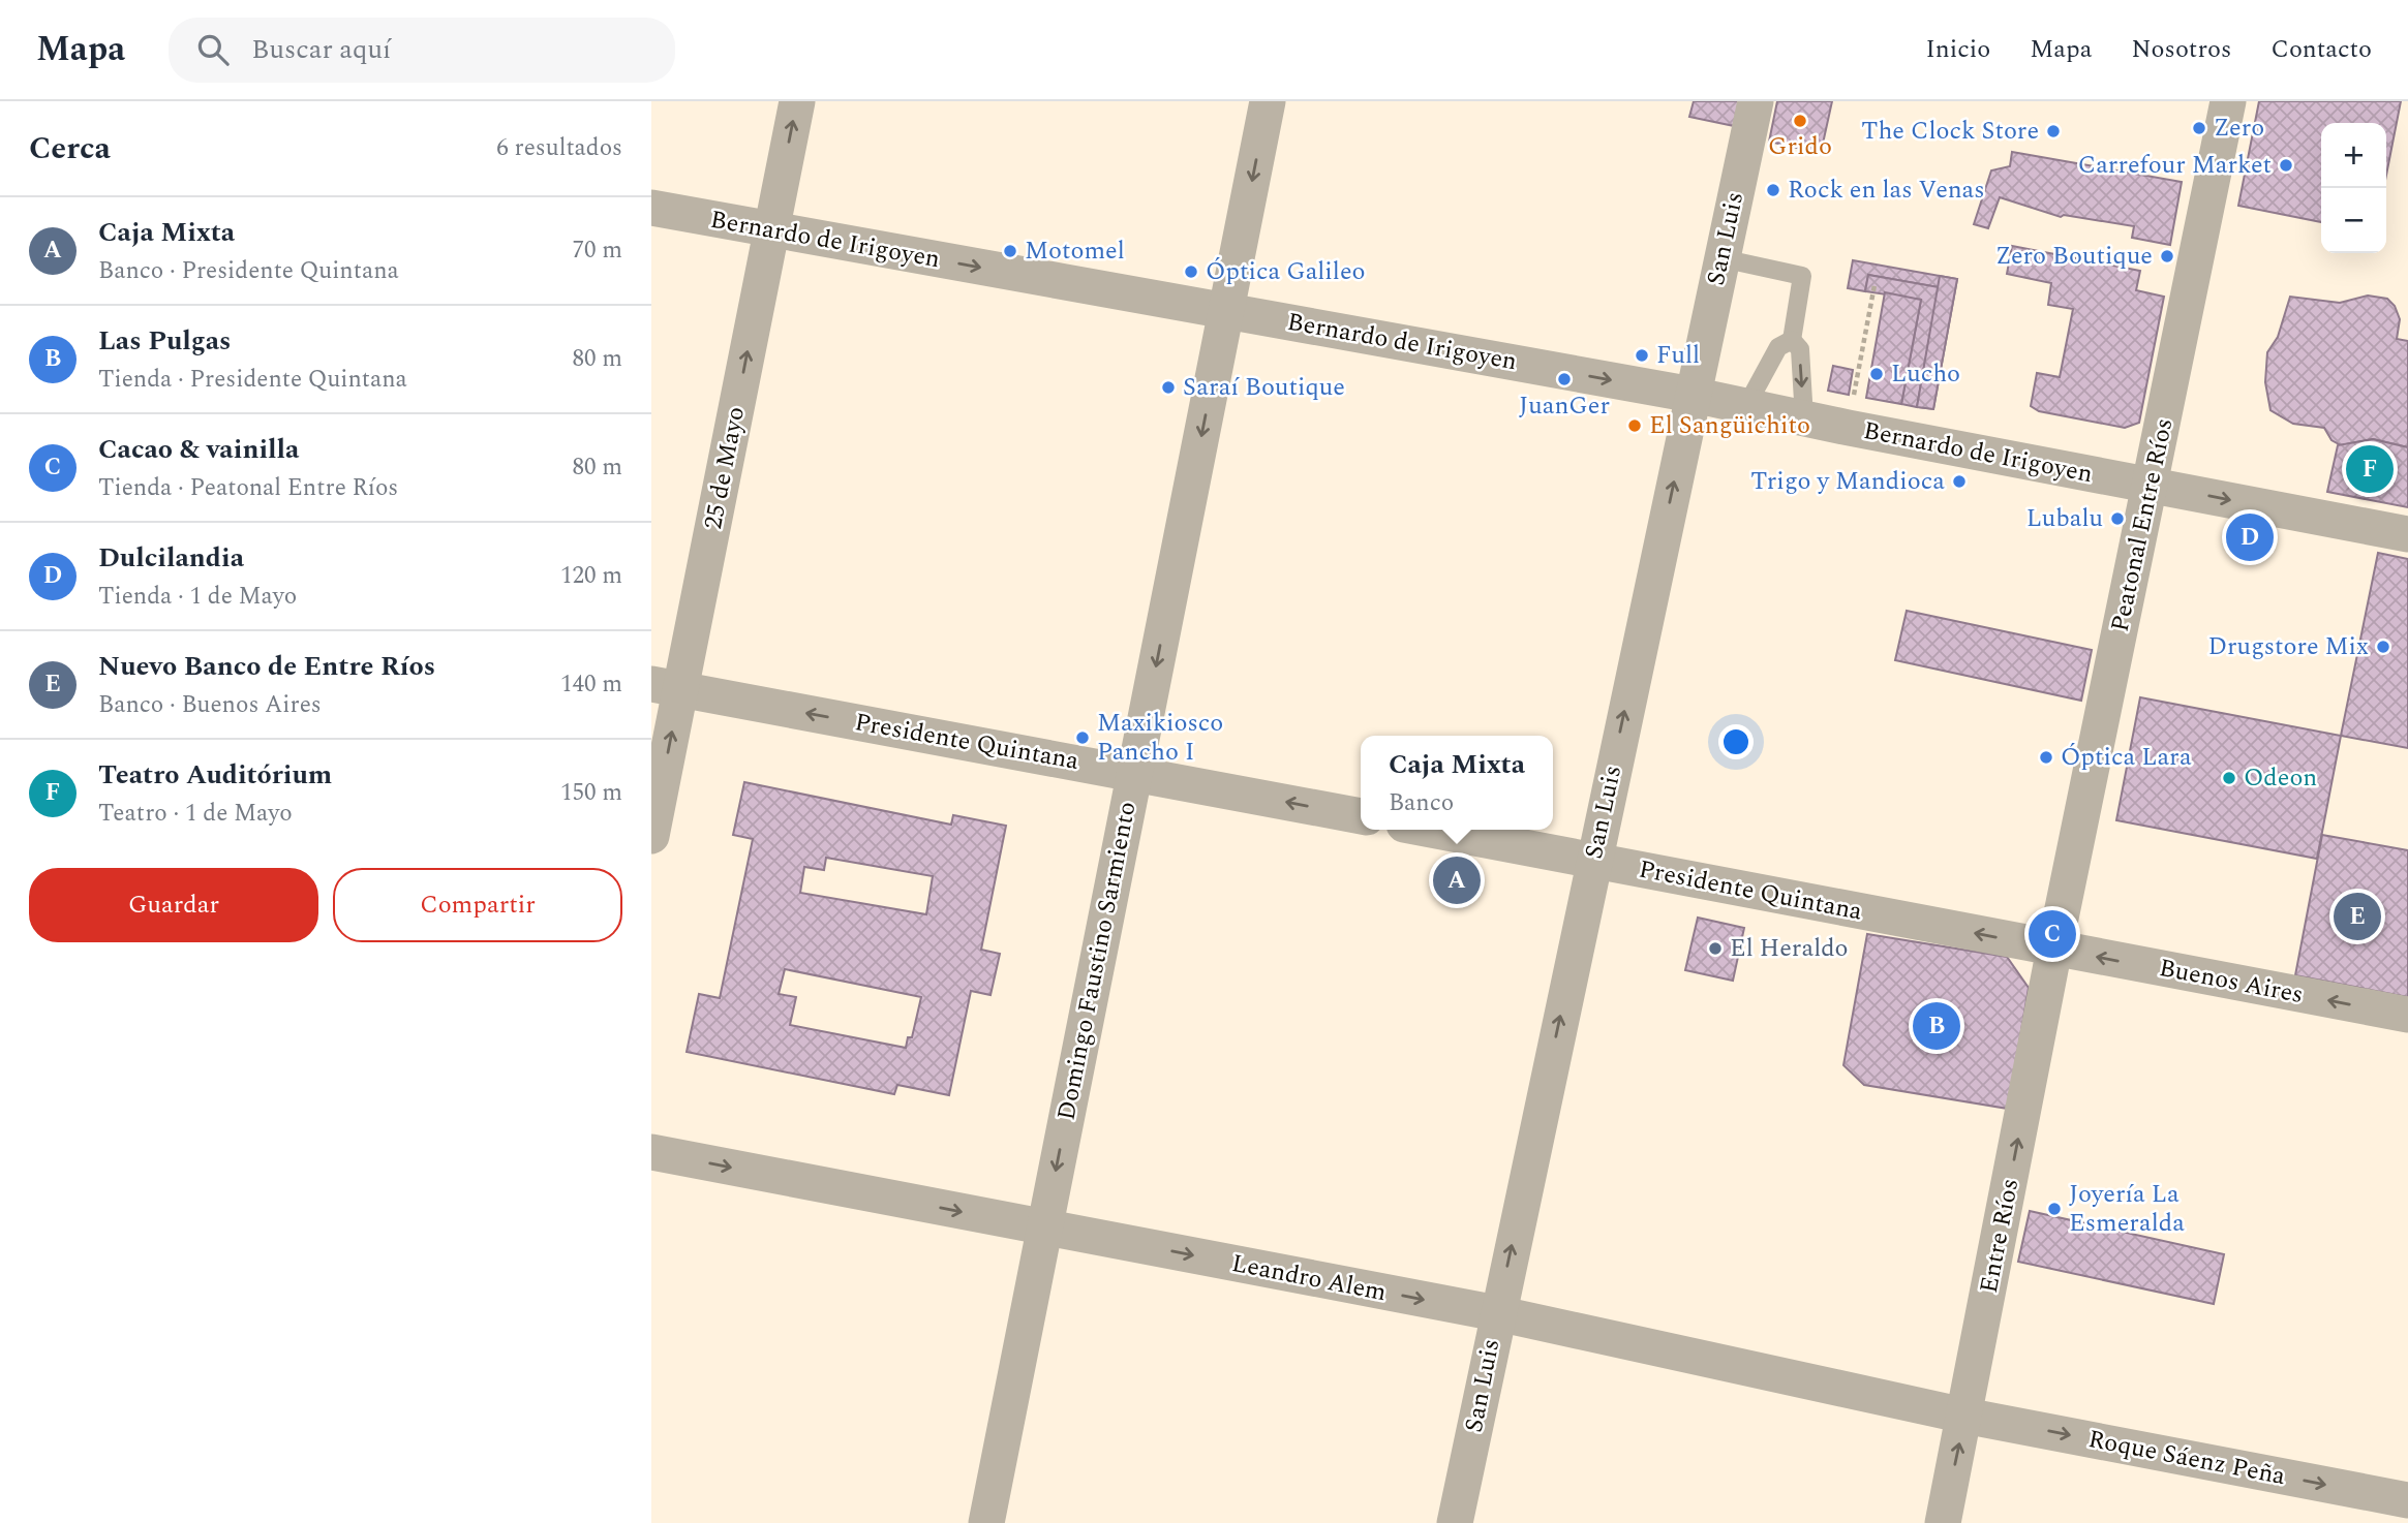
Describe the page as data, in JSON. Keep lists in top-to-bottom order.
{
  "streets": {
    "street": [
      "San Luis",
      "Bernardo de Irigoyen",
      "25 de Mayo",
      "Peatonal Entre Ríos",
      "Presidente Quintana",
      "Domingo Faustino Sarmiento",
      "Buenos Aires",
      "Entre Ríos",
      "Leandro Alem",
      "Roque Sáenz Peña"
    ]
  },
  "crossings": [
    ["San Luis", "Bernardo de Irigoyen"],
    ["San Luis", "Presidente Quintana"],
    ["San Luis", "Leandro Alem"],
    ["Bernardo de Irigoyen", "25 de Mayo"],
    ["Bernardo de Irigoyen", "Peatonal Entre Ríos"],
    ["Bernardo de Irigoyen", "Domingo Faustino Sarmiento"],
    ["25 de Mayo", "Presidente Quintana"],
    ["Peatonal Entre Ríos", "Presidente Quintana"],
    ["Peatonal Entre Ríos", "Buenos Aires"],
    ["Peatonal Entre Ríos", "Entre Ríos"],
    ["Presidente Quintana", "Domingo Faustino Sarmiento"],
    ["Presidente Quintana", "Buenos Aires"],
    ["Presidente Quintana", "Entre Ríos"],
    ["Domingo Faustino Sarmiento", "Leandro Alem"],
    ["Buenos Aires", "Entre Ríos"],
    ["Entre Ríos", "Leandro Alem"],
    ["Entre Ríos", "Roque Sáenz Peña"],
    ["Leandro Alem", "Roque Sáenz Peña"]
  ],
  "one_way": [
    "San Luis",
    "Bernardo de Irigoyen",
    "25 de Mayo",
    "Presidente Quintana",
    "Domingo Faustino Sarmiento",
    "Buenos Aires",
    "Entre Ríos",
    "Leandro Alem",
    "Roque Sáenz Peña"
  ],
  "places": [
    "Grido",
    "Zero",
    "The Clock Store",
    "Carrefour Market",
    "Rock en las Venas",
    "Motomel",
    "Zero Boutique",
    "Óptica Galileo",
    "Full",
    "Lucho",
    "JuanGer",
    "Saraí Boutique",
    "El Sangüichito",
    "Trigo y Mandioca",
    "Lubalu",
    "Drugstore Mix",
    "Maxikiosco Pancho I",
    "Óptica Lara",
    "Odeon",
    "El Heraldo",
    "Joyería La Esmeralda"
  ],
  "page": {
    "header": "Mapa",
    "search": "Buscar aquí",
    "nav": [
      "Inicio",
      "Mapa",
      "Nosotros",
      "Contacto"
    ],
    "heading": ["Cerca", "6 resultados"],
    "map_buttons": ["+", "−"],
    "list": [
      {
        "mark": "A",
        "name": "Caja Mixta",
        "note": "Banco · Presidente Quintana",
        "value": "70 m"
      },
      {
        "mark": "B",
        "name": "Las Pulgas",
        "note": "Tienda · Presidente Quintana",
        "value": "80 m"
      },
      {
        "mark": "C",
        "name": "Cacao & vainilla",
        "note": "Tienda · Peatonal Entre Ríos",
        "value": "80 m"
      },
      {
        "mark": "D",
        "name": "Dulcilandia",
        "note": "Tienda · 1 de Mayo",
        "value": "120 m"
      },
      {
        "mark": "E",
        "name": "Nuevo Banco de Entre Ríos",
        "note": "Banco · Buenos Aires",
        "value": "140 m"
      },
      {
        "mark": "F",
        "name": "Teatro Auditórium",
        "note": "Teatro · 1 de Mayo",
        "value": "150 m"
      }
    ],
    "pins": [
      "F",
      "D",
      "A",
      "E",
      "C",
      "B"
    ],
    "popup": ["Caja Mixta", "Banco"],
    "buttons": ["Guardar", "Compartir"]
  }
}
